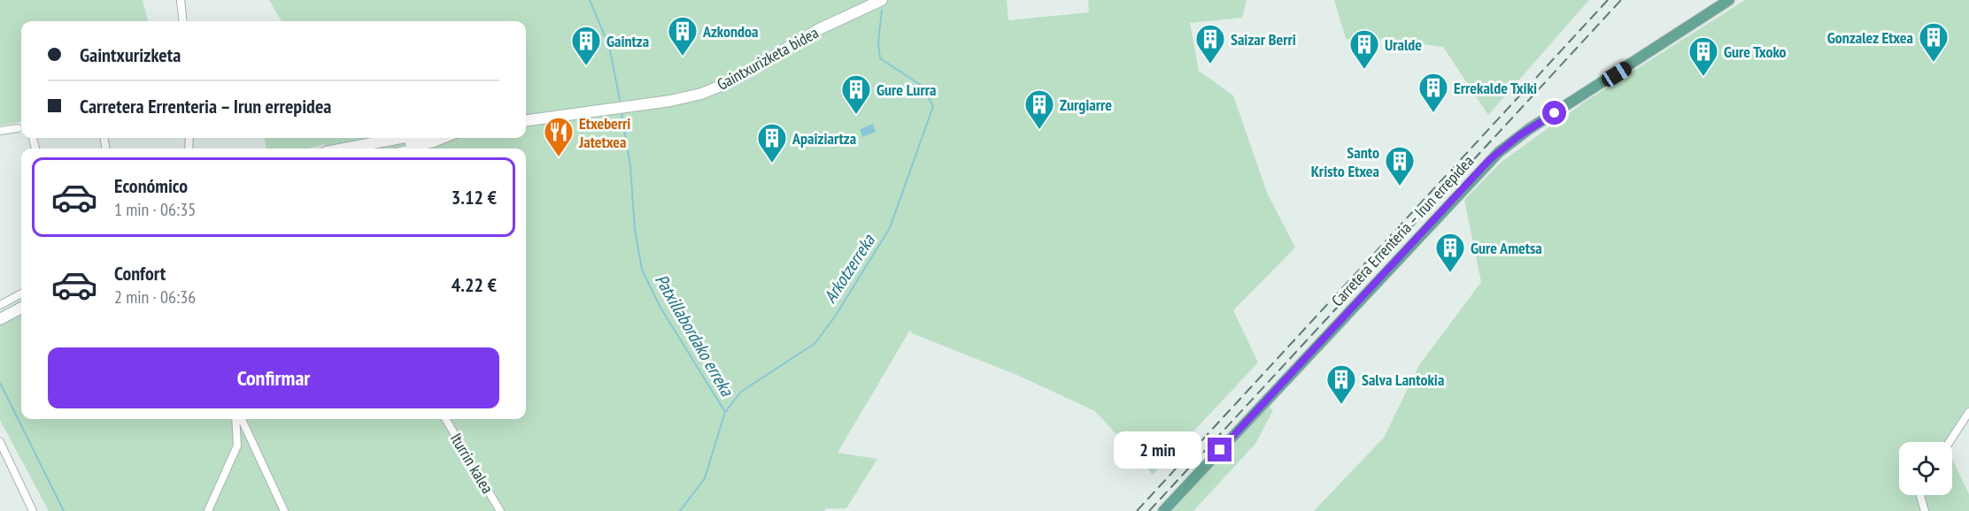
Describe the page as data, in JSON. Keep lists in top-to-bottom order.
{
  "streets": {
    "main road": ["Gaintxurizketa bidea", "Carretera Errenteria – Irun errepidea"],
    "street": ["Iturrin kalea"]
  },
  "water": ["Arkotzerreka", "Patxillabordako erreka"],
  "places": {
    "building": [
      "Azkondoa",
      "Gonzalez Etxea",
      "Saizar Berri",
      "Gaintza",
      "Uralde",
      "Gure Txoko",
      "Errekalde Txiki",
      "Gure Lurra",
      "Zurgiarre",
      "Apaiziartza",
      "Santo Kristo Etxea",
      "Gure Ametsa",
      "Salva Lantokia"
    ],
    "restaurant": ["Etxeberri Jatetxea"]
  },
  "page": {
    "banner": ["Gaintxurizketa", "Carretera Errenteria – Irun errepidea"],
    "list": [
      {
        "name": "Económico",
        "note": "1 min · 06:35",
        "value": "3.12 €"
      },
      {
        "name": "Confort",
        "note": "2 min · 06:36",
        "value": "4.22 €"
      }
    ],
    "buttons": "Confirmar",
    "bubble": "2 min"
  }
}
